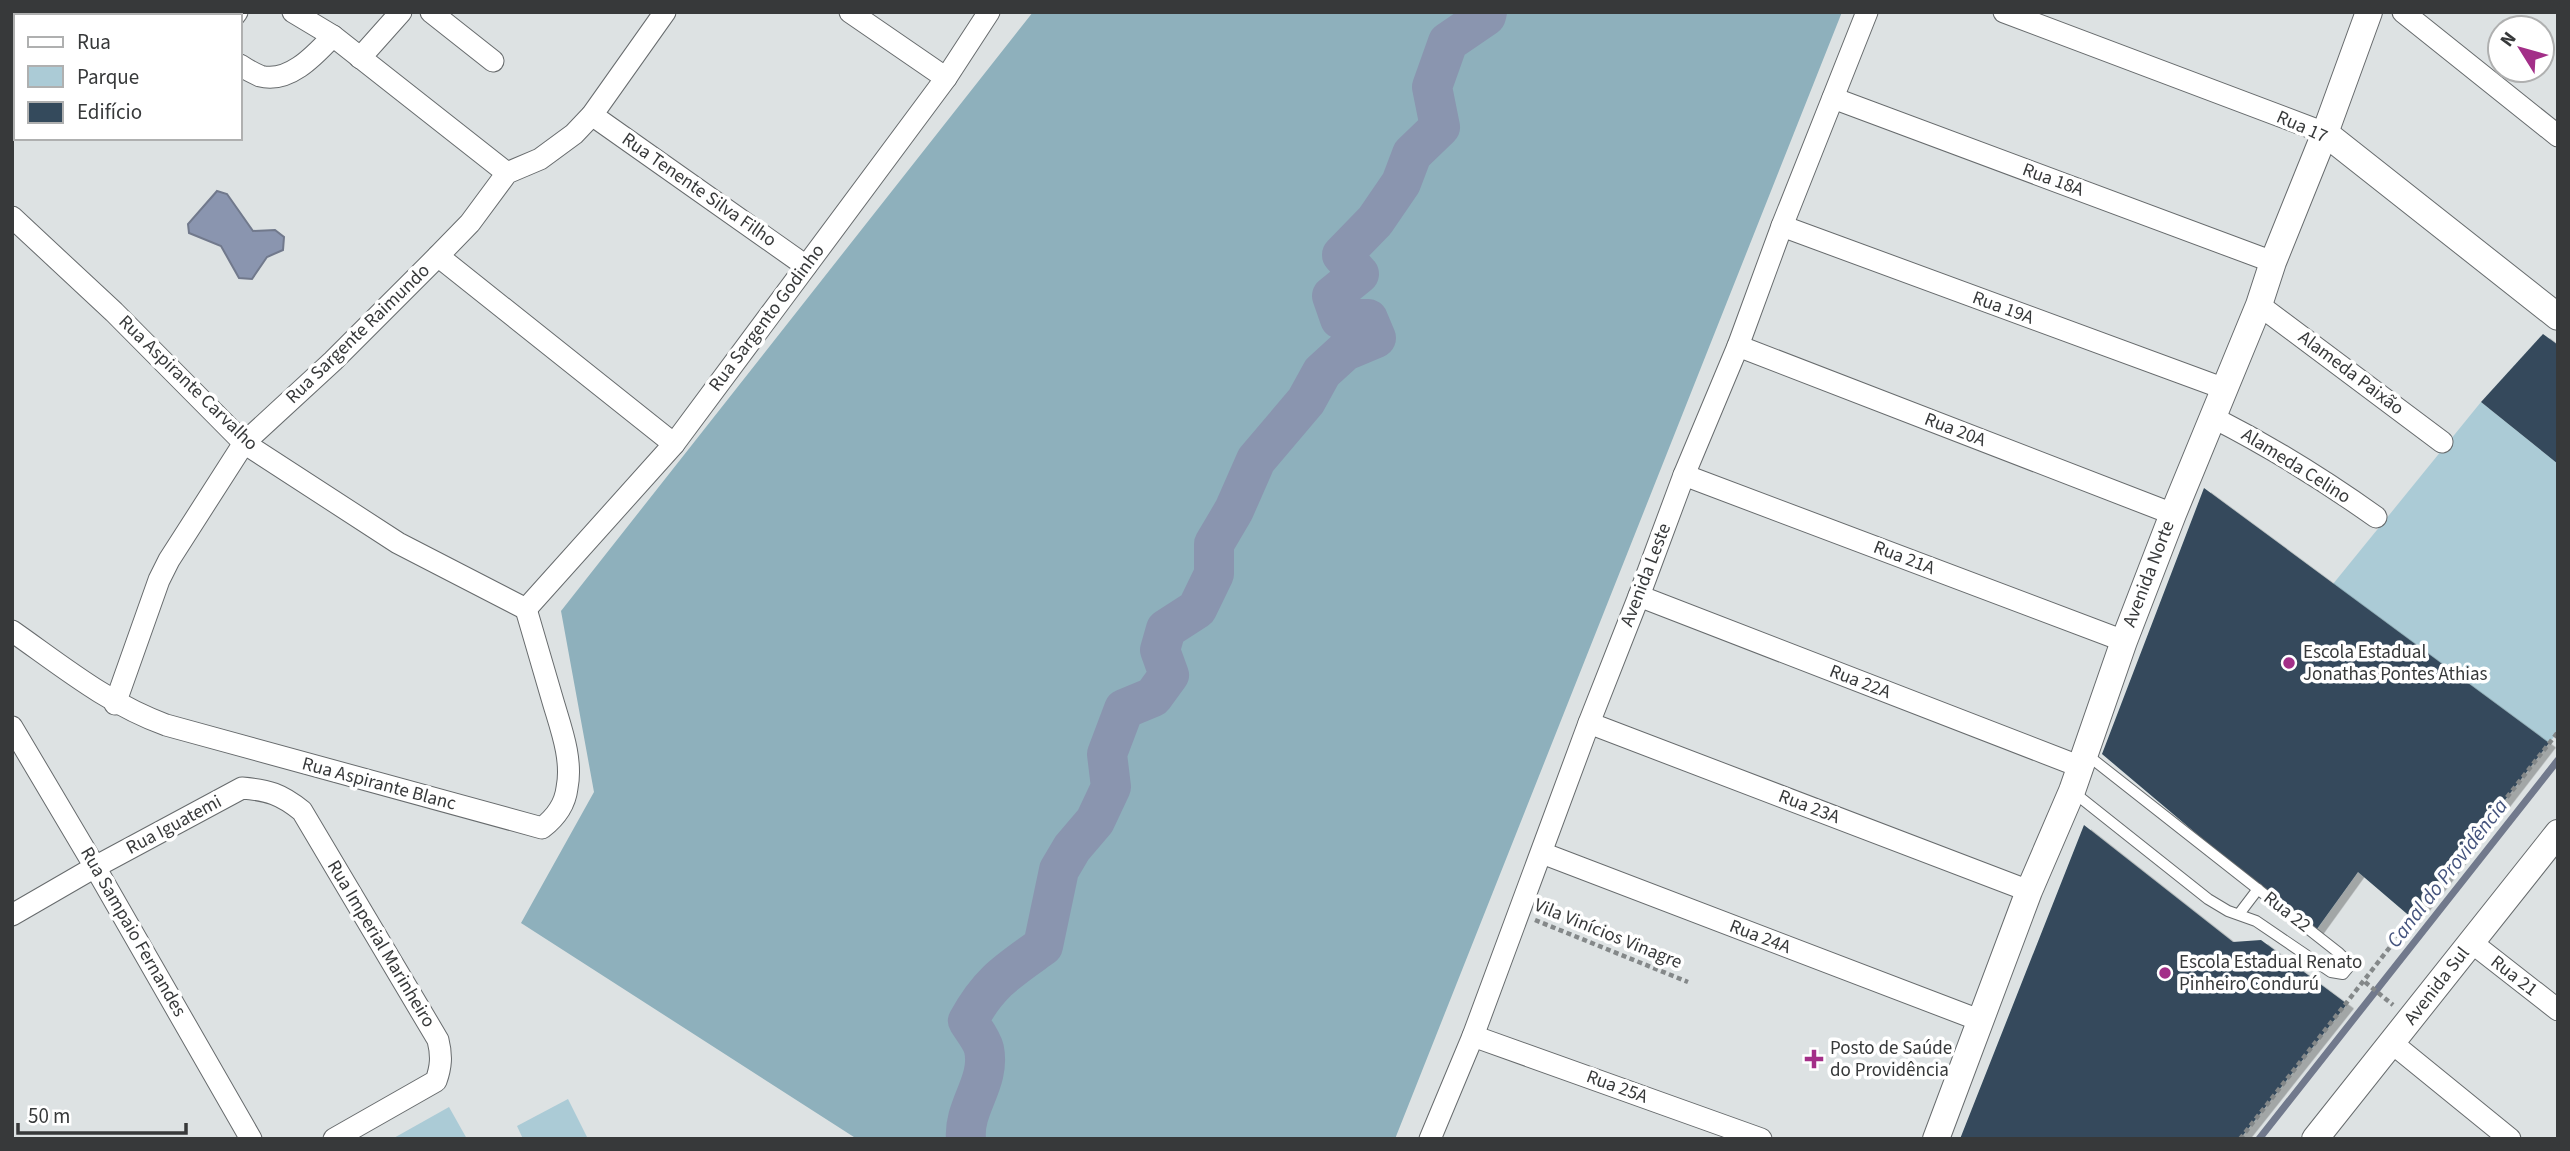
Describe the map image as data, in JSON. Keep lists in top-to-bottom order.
{
  "streets": {
    "street": [
      "Rua 17",
      "Rua 18A",
      "Rua Tenente Silva Filho",
      "Rua 19A",
      "Rua Sargento Godinho",
      "Rua Sargente Raimundo",
      "Alameda Paixão",
      "Rua Aspirante Carvalho",
      "Rua 20A",
      "Alameda Celino",
      "Rua 21A",
      "Avenida Norte",
      "Avenida Leste",
      "Rua 22A",
      "Rua Aspirante Blanc",
      "Rua 23A",
      "Rua Iguatemi",
      "Rua Sampaio Fernandes",
      "Rua 24A",
      "Rua Imperial Marinheiro",
      "Rua 21",
      "Avenida Sul",
      "Rua 25A"
    ],
    "lane": ["Rua 22"],
    "path": ["Vila Vinícios Vinagre"]
  },
  "crossings": [
    ["Rua 17", "Avenida Norte"],
    ["Rua 18A", "Avenida Norte"],
    ["Rua 18A", "Avenida Leste"],
    ["Rua Tenente Silva Filho", "Rua Sargento Godinho"],
    ["Rua Tenente Silva Filho", "Rua Sargente Raimundo"],
    ["Rua 19A", "Avenida Norte"],
    ["Rua 19A", "Avenida Leste"],
    ["Rua Sargento Godinho", "Rua Aspirante Carvalho"],
    ["Rua Sargento Godinho", "Rua Aspirante Blanc"],
    ["Rua Sargente Raimundo", "Rua Aspirante Carvalho"],
    ["Rua Sargente Raimundo", "Rua Aspirante Blanc"],
    ["Alameda Paixão", "Avenida Norte"],
    ["Rua Aspirante Carvalho", "Rua Aspirante Blanc"],
    ["Rua 20A", "Avenida Norte"],
    ["Rua 20A", "Avenida Leste"],
    ["Alameda Celino", "Avenida Norte"],
    ["Rua 21A", "Avenida Norte"],
    ["Rua 21A", "Avenida Leste"],
    ["Avenida Norte", "Rua 22A"],
    ["Avenida Norte", "Rua 23A"],
    ["Avenida Norte", "Rua 22"],
    ["Avenida Norte", "Rua 24A"],
    ["Avenida Leste", "Rua 22A"],
    ["Avenida Leste", "Rua 23A"],
    ["Avenida Leste", "Vila Vinícios Vinagre"],
    ["Avenida Leste", "Rua 24A"],
    ["Avenida Leste", "Rua 25A"],
    ["Rua 22A", "Rua 22"],
    ["Rua Iguatemi", "Rua Sampaio Fernandes"],
    ["Rua Iguatemi", "Rua Imperial Marinheiro"],
    ["Rua 21", "Avenida Sul"]
  ],
  "water": ["Canal do Providência"],
  "places": {
    "other": ["Escola Estadual Jonathas Pontes Athias", "Escola Estadual Renato Pinheiro Condurú"],
    "health": ["Posto de Saúde do Providência"]
  },
  "legend": ["Rua", "Parque", "Edifício"],
  "scale_bar": "50 m",
  "north": "top left"
}
